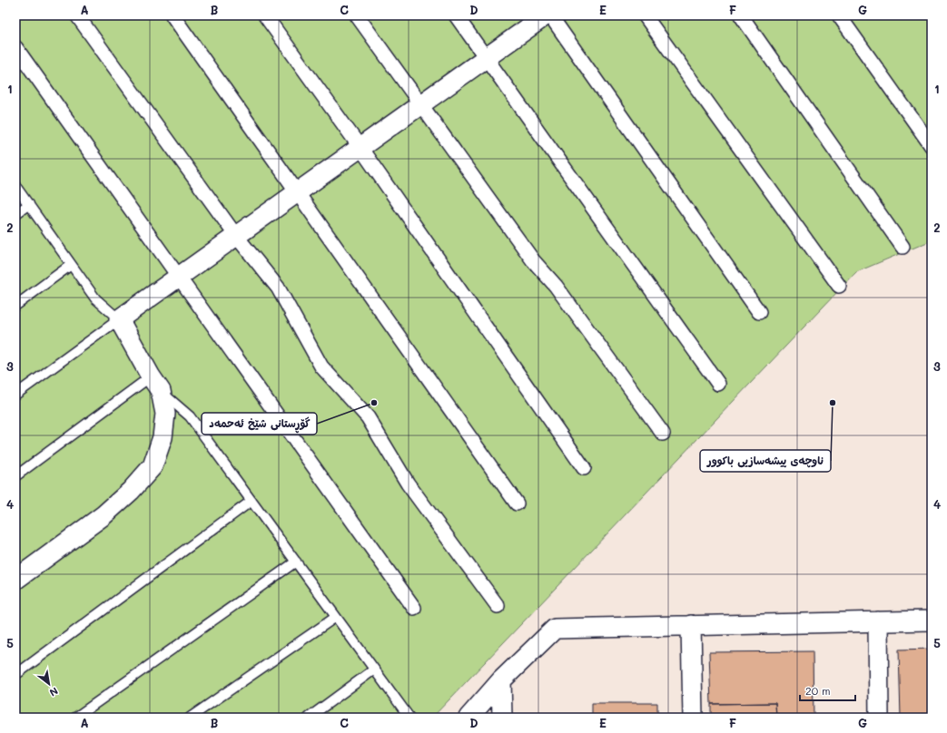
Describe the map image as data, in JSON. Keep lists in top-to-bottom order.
{
  "places": ["گۆڕستانی شێخ ئەحمەد", "ناوچەی پیشەسازیی باکوور"],
  "scale_bar": "20 m",
  "north": "bottom right",
  "grid": {
    "columns": [
      "A",
      "B",
      "C",
      "D",
      "E",
      "F",
      "G"
    ],
    "rows": [
      "1",
      "2",
      "3",
      "4",
      "5"
    ]
  }
}
